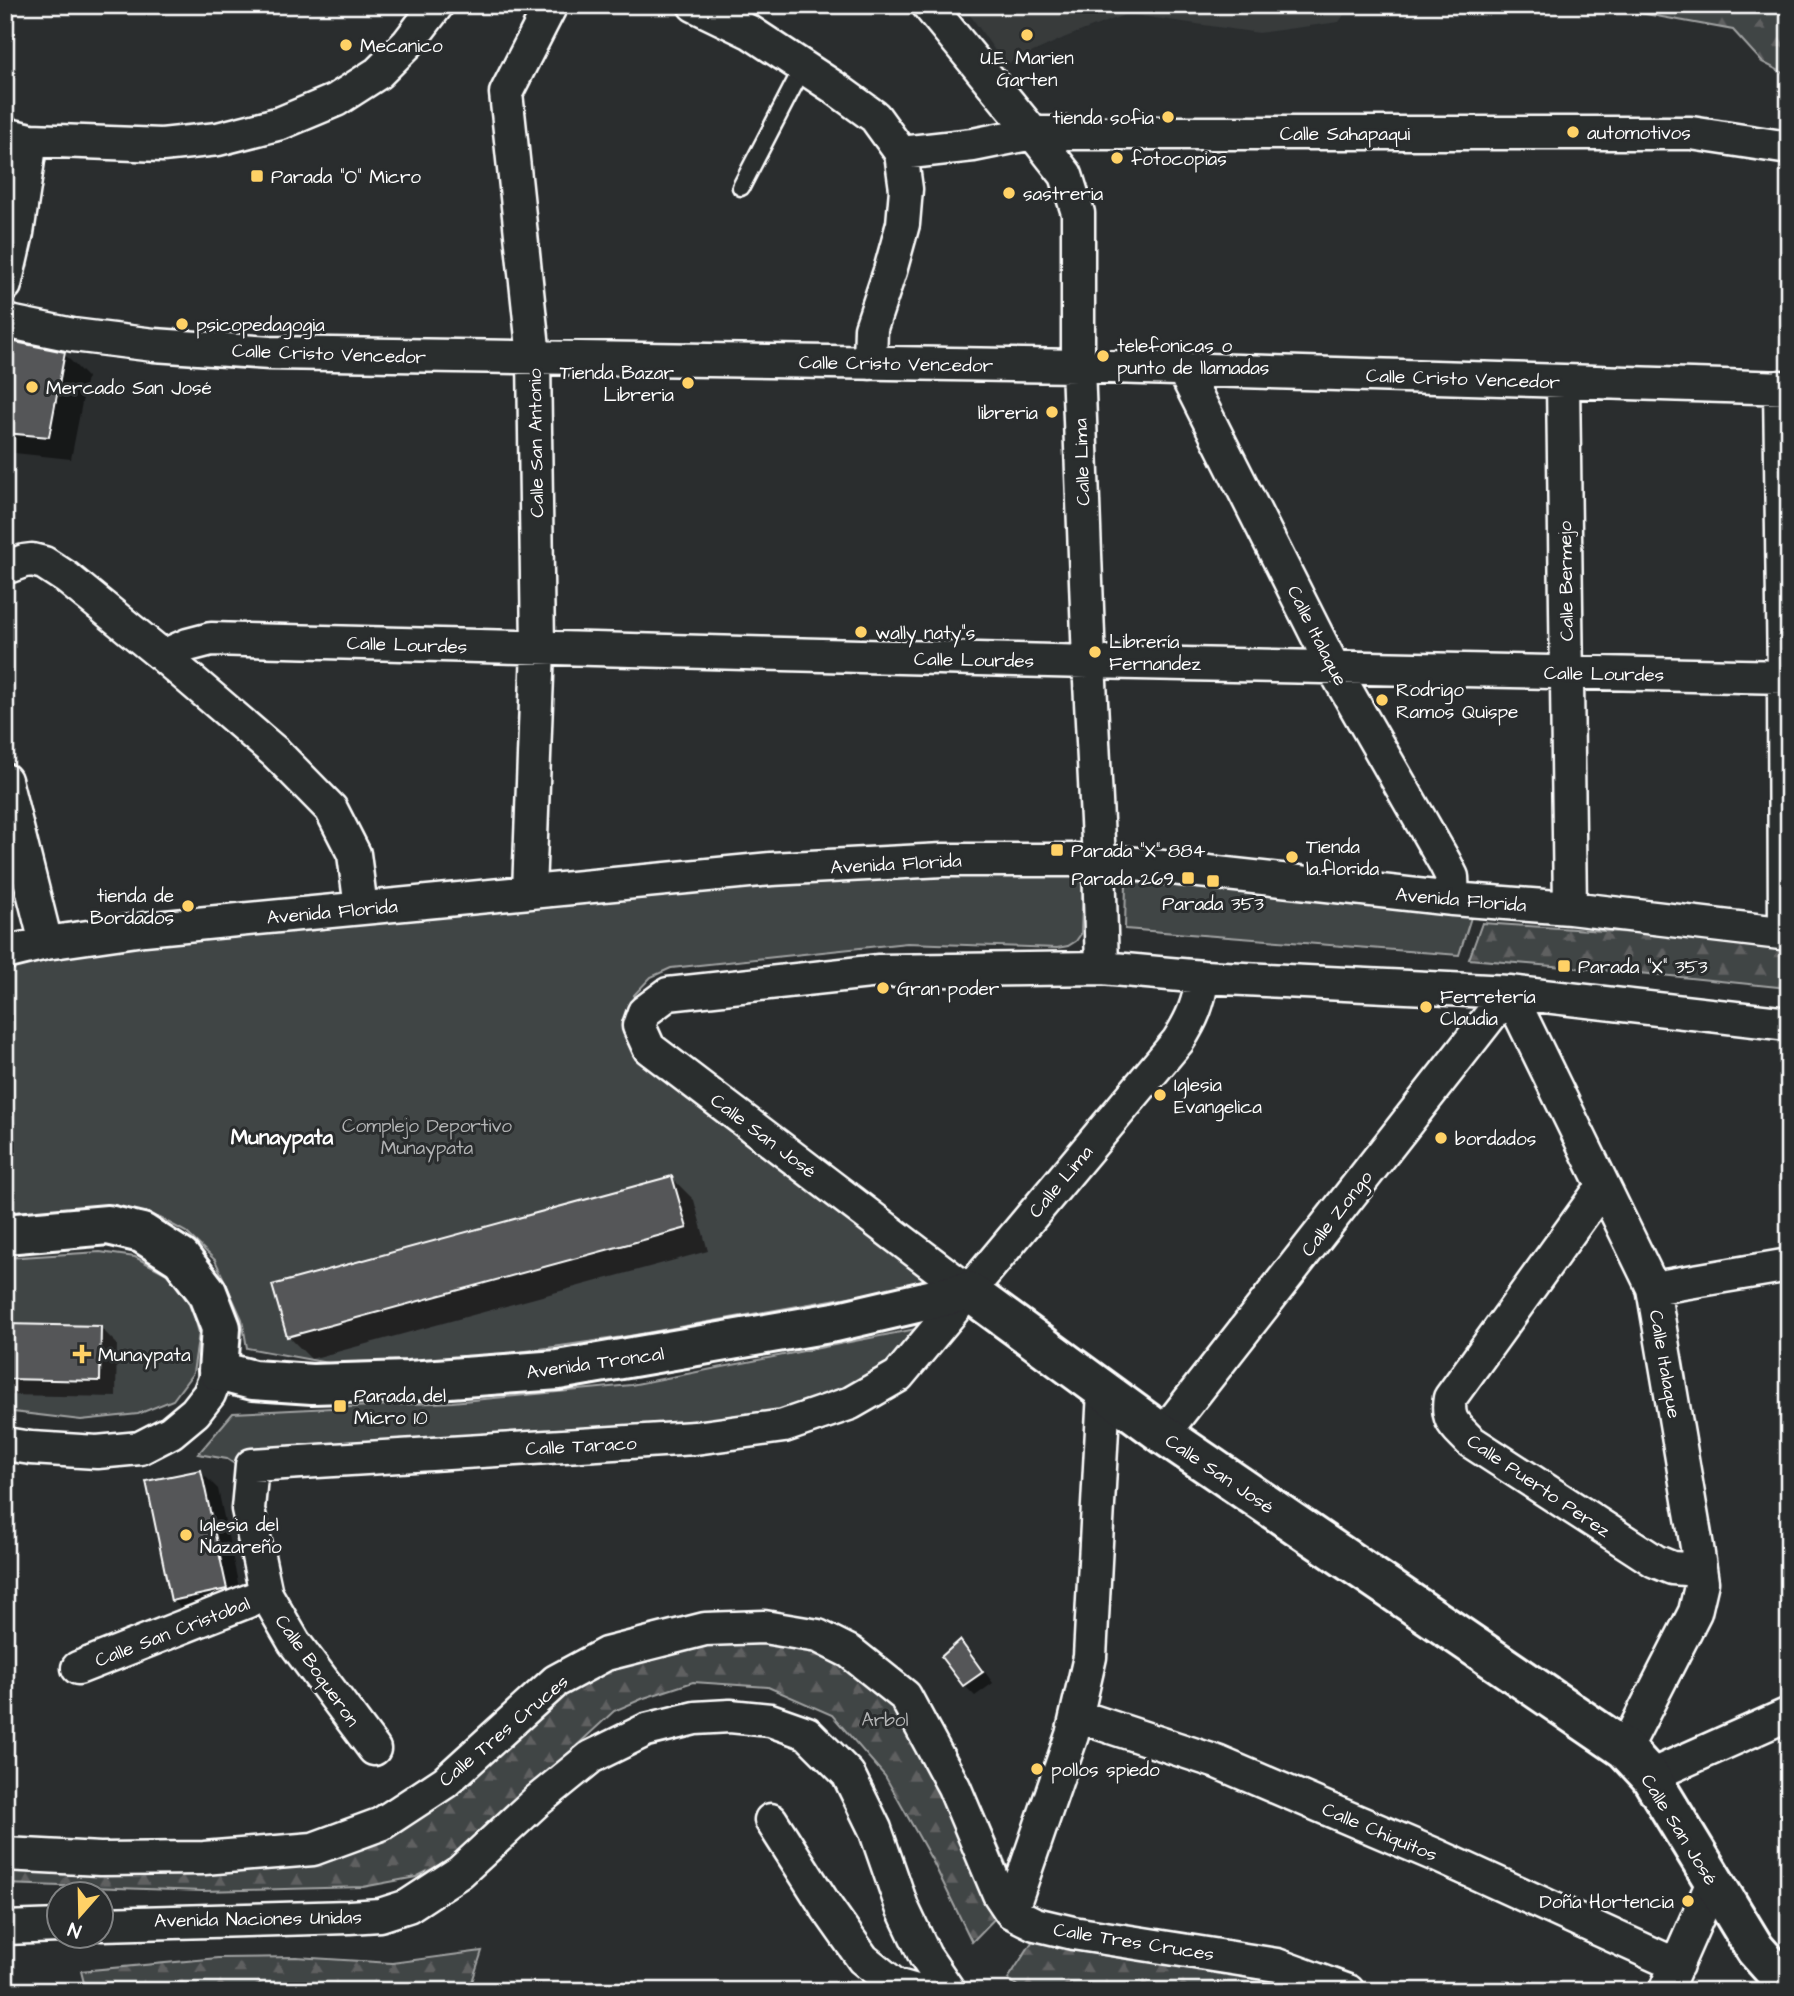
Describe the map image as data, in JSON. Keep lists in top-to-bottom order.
{
  "streets": {
    "street": [
      "Calle Sahapaqui",
      "Calle Cristo Vencedor",
      "Calle San Antonio",
      "Calle Lima",
      "Calle Bermejo",
      "Calle Italaque",
      "Calle Lourdes",
      "Avenida Florida",
      "Calle San José",
      "Calle Zongo",
      "Avenida Troncal",
      "Calle Taraco",
      "Calle Puerto Perez",
      "Calle San Cristobal",
      "Calle Boqueron",
      "Calle Tres Cruces",
      "Calle Chiquitos",
      "Avenida Naciones Unidas"
    ]
  },
  "crossings": [
    ["Calle Sahapaqui", "Calle Lima"],
    ["Calle Cristo Vencedor", "Calle San Antonio"],
    ["Calle Cristo Vencedor", "Calle Lima"],
    ["Calle Cristo Vencedor", "Calle Bermejo"],
    ["Calle Cristo Vencedor", "Calle Italaque"],
    ["Calle San Antonio", "Calle Lourdes"],
    ["Calle San Antonio", "Avenida Florida"],
    ["Calle Lima", "Calle Lourdes"],
    ["Calle Lima", "Avenida Florida"],
    ["Calle Lima", "Calle San José"],
    ["Calle Lima", "Avenida Troncal"],
    ["Calle Lima", "Calle Taraco"],
    ["Calle Bermejo", "Calle Lourdes"],
    ["Calle Bermejo", "Avenida Florida"],
    ["Calle Italaque", "Calle Lourdes"],
    ["Calle Italaque", "Avenida Florida"],
    ["Calle Italaque", "Calle San José"],
    ["Calle Italaque", "Calle Zongo"],
    ["Calle Italaque", "Calle Puerto Perez"],
    ["Calle San José", "Calle Zongo"],
    ["Calle San José", "Avenida Troncal"],
    ["Calle Taraco", "Calle Boqueron"],
    ["Calle San Cristobal", "Calle Boqueron"]
  ],
  "districts": ["Munaypata"],
  "parks": ["Complejo Deportivo Munaypata", "Arbol"],
  "places": {
    "other": [
      "U.E. Marien Garten",
      "Mecanico",
      "tienda sofia",
      "automotivos",
      "fotocopias",
      "sastreria",
      "psicopedagogia",
      "telefonicas o punto de llamadas",
      "Tienda Bazar Libreria",
      "Mercado San José",
      "libreria",
      "wally naty\"s",
      "Librería Fernandez",
      "Rodrigo Ramos Quispe",
      "Tienda la.florida",
      "tienda de Bordados",
      "Gran poder",
      "Ferretería Claudia",
      "Iglesia Evangelica",
      "bordados",
      "Iglesia del Nazareño",
      "pollos spiedo",
      "Doña Hortencia"
    ],
    "transit": [
      "Parada \"O\" Micro",
      "Parada \"X\" 884",
      "Parada 269",
      "Parada 353",
      "Parada \"X\" 353",
      "Parada del Micro 10"
    ],
    "health": ["Munaypata"]
  },
  "north": "bottom"
}
